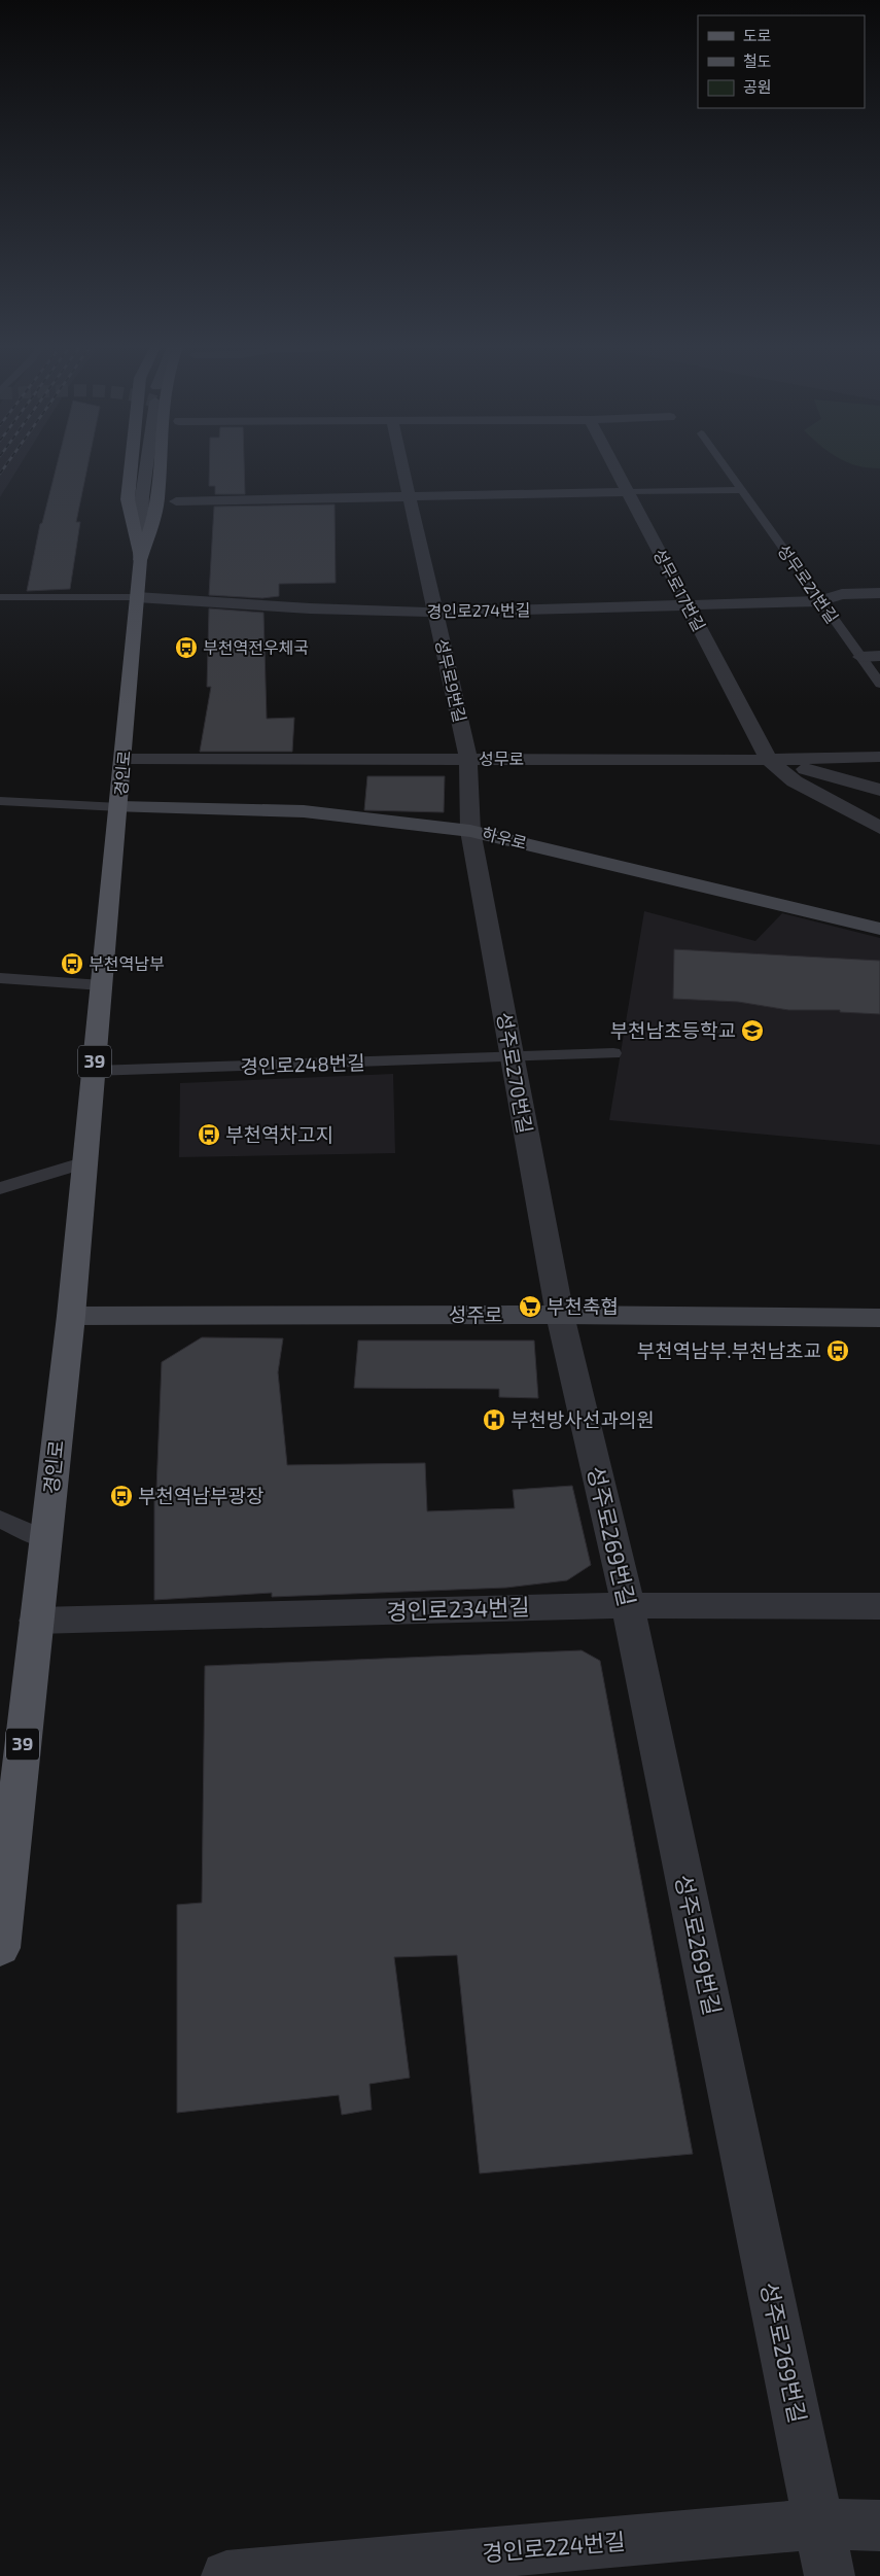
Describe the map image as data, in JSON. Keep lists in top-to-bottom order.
{
  "streets": {
    "main road": ["경인로", "39"],
    "street": [
      "성무로17번길",
      "경인로274번길",
      "성무로9번길",
      "성무로",
      "하우로",
      "성주로270번길",
      "성주로",
      "성주로269번길",
      "경인로234번길",
      "경인로224번길"
    ],
    "lane": ["성무로21번길", "경인로248번길"]
  },
  "crossings": [
    ["성무로21번길", "경인로274번길"],
    ["성무로17번길", "경인로274번길"],
    ["성무로17번길", "성무로"],
    ["경인로274번길", "성무로9번길"],
    ["경인로274번길", "경인로"],
    ["성무로9번길", "성무로"],
    ["성무로9번길", "하우로"],
    ["성무로9번길", "성주로270번길"],
    ["성무로", "경인로"],
    ["경인로", "하우로"],
    ["경인로", "경인로248번길"],
    ["경인로", "성주로"],
    ["경인로", "경인로234번길"],
    ["하우로", "성주로270번길"],
    ["경인로248번길", "성주로270번길"],
    ["성주로270번길", "성주로"],
    ["성주로270번길", "성주로269번길"],
    ["성주로", "성주로269번길"],
    ["성주로269번길", "경인로234번길"],
    ["성주로269번길", "경인로224번길"]
  ],
  "places": {
    "bus stop": [
      "부천역전우체국",
      "부천역남부",
      "부천역차고지",
      "부천역남부.부천남초교",
      "부천역남부광장"
    ],
    "school or university": ["부천남초등학교"],
    "supermarket": ["부천축협"],
    "hospital": ["부천방사선과의원"]
  },
  "legend": ["도로", "철도", "공원"]
}
